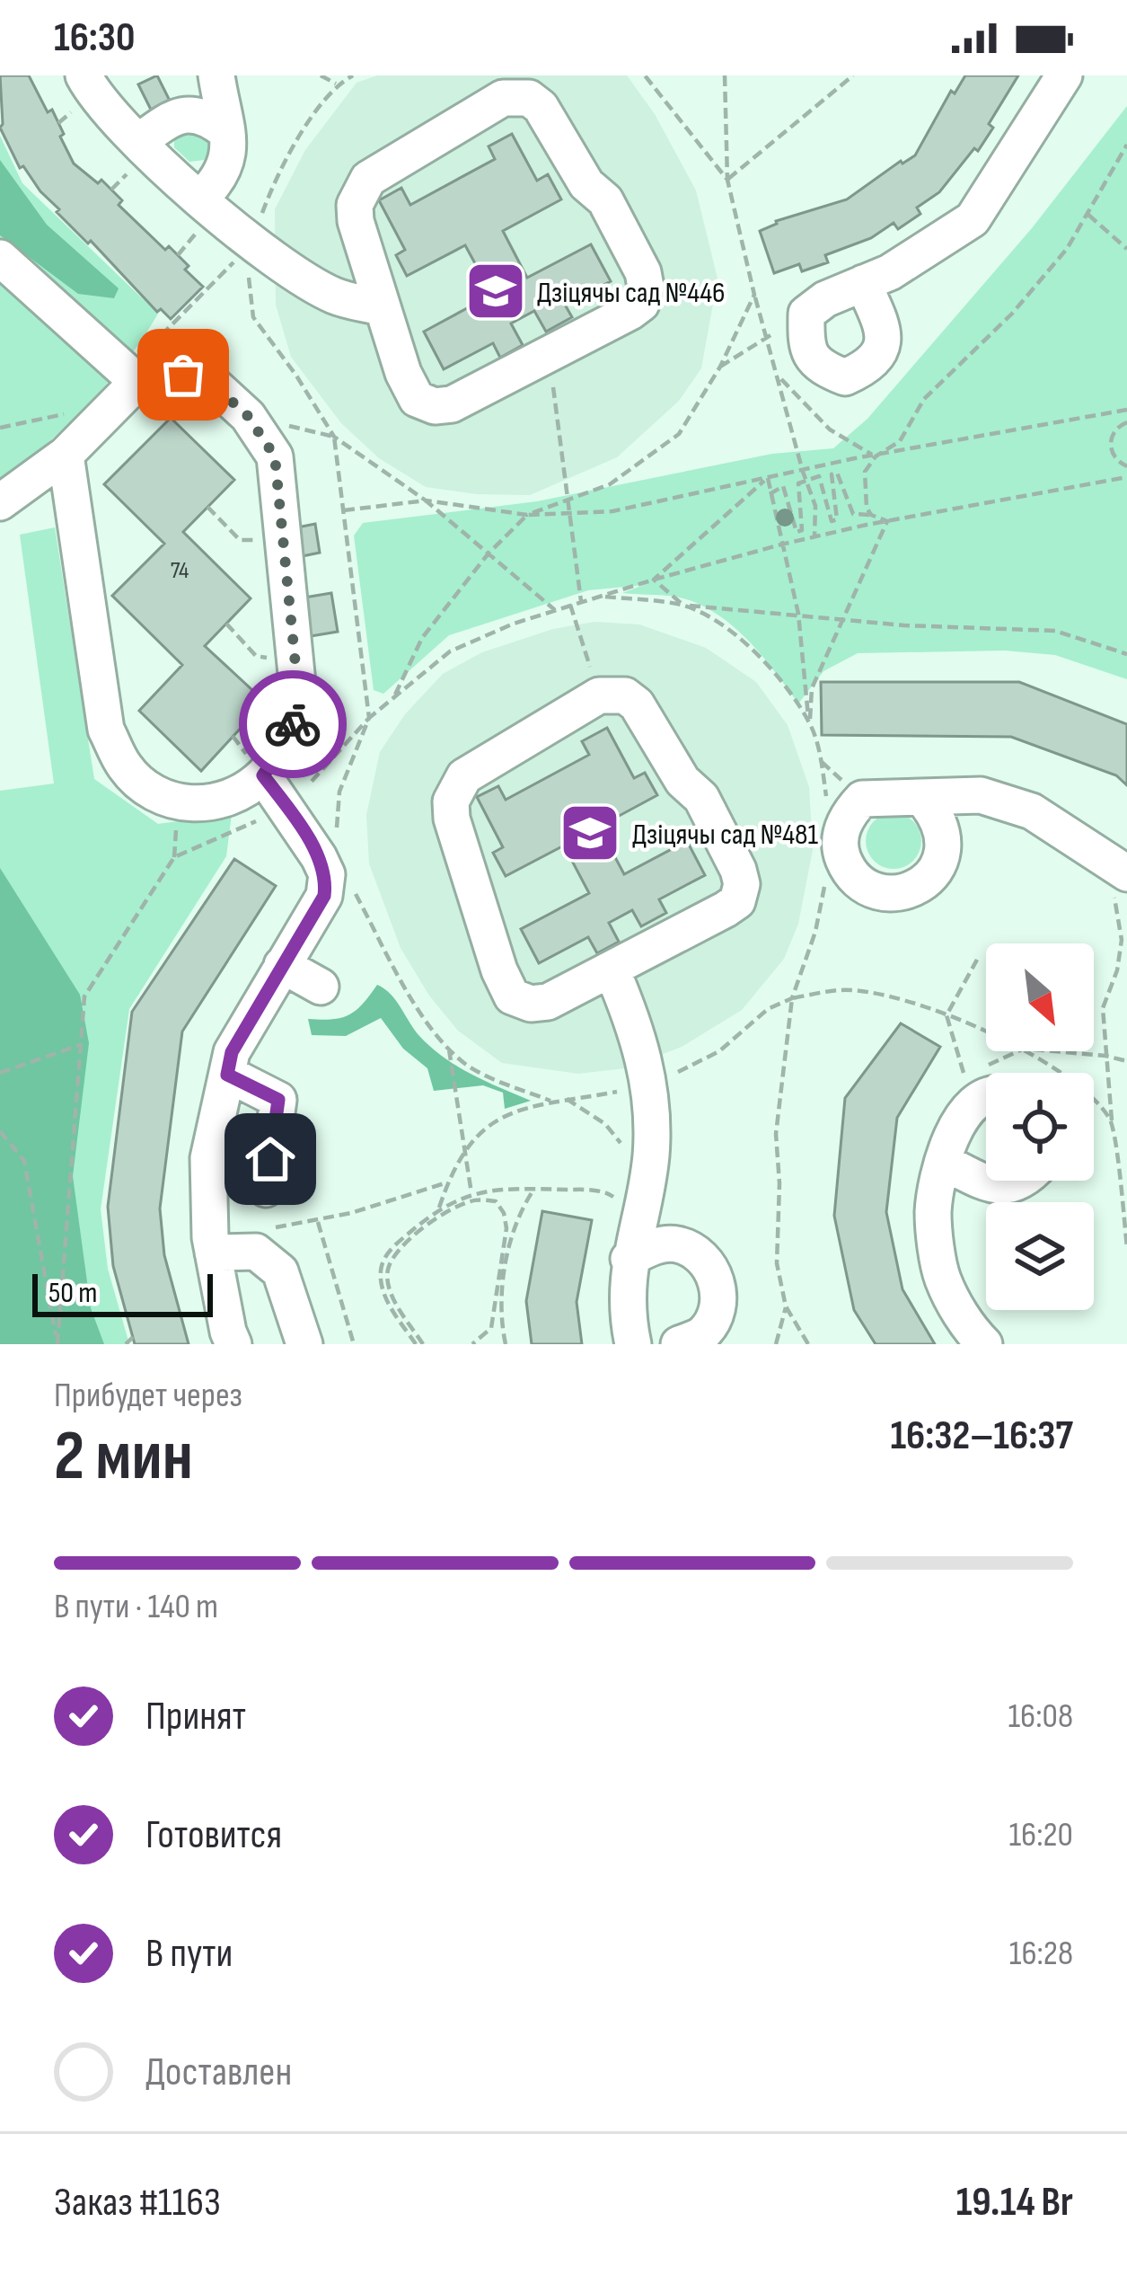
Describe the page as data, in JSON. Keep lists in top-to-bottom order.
{
  "places": {
    "school or university": ["Дзіцячы сад №446", "Дзіцячы сад №481"]
  },
  "house_numbers": ["74"],
  "scale_bar": "50 m",
  "north": "bottom right",
  "page": {
    "status": "16:30",
    "scale": "50 m",
    "heading": ["2 мин", "Прибудет через", "16:32–16:37"],
    "panel": ["Заказ #1163", "19.14 Br"],
    "bar": "В пути · 140 m",
    "list": [
      ["Принят", "16:08"],
      ["Готовится", "16:20"],
      ["В пути", "16:28"],
      "Доставлен"
    ]
  }
}
